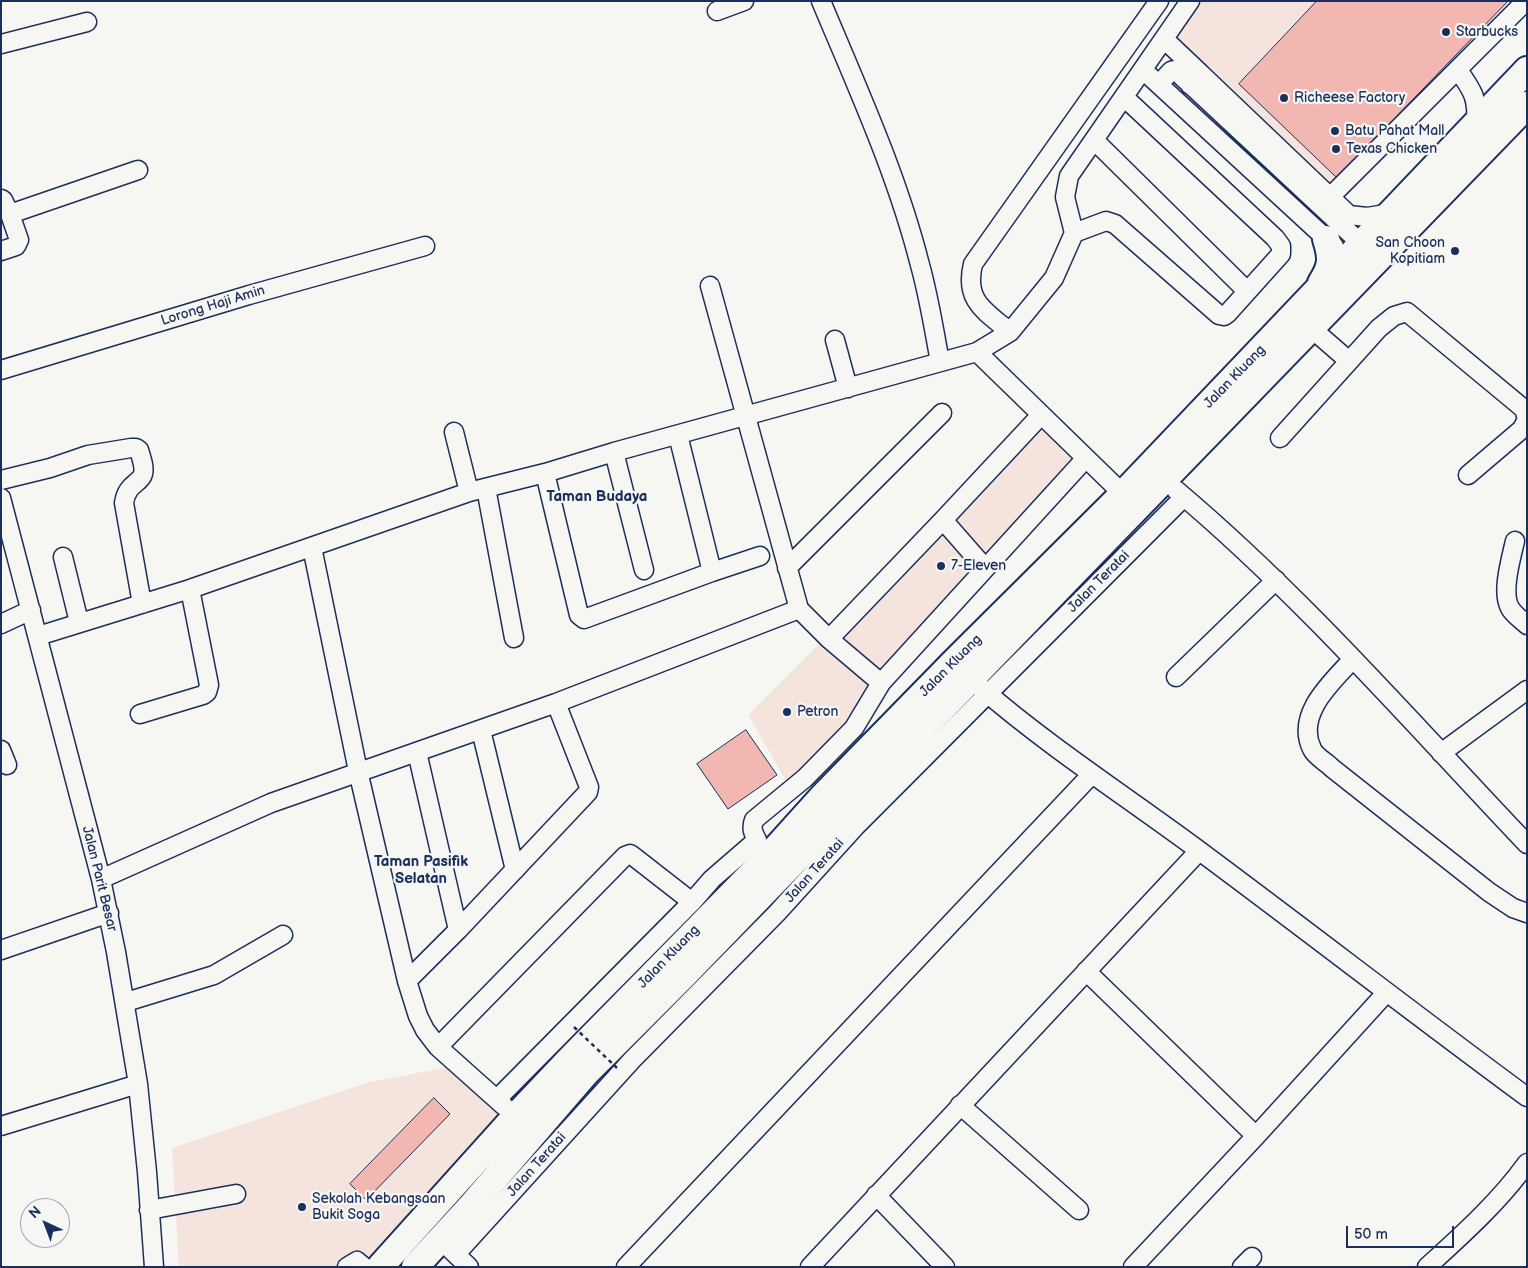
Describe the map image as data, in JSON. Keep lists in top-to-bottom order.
{
  "streets": {
    "highway": ["Jalan Kluang"],
    "street": ["Lorong Haji Amin", "Jalan Teratai", "Jalan Parit Besar"]
  },
  "crossings": [
    ["Jalan Kluang", "Jalan Teratai"]
  ],
  "districts": ["Taman Budaya", "Taman Pasifik Selatan"],
  "places": [
    "Starbucks",
    "Richeese Factory",
    "Batu Pahat Mall",
    "Texas Chicken",
    "San Choon Kopitiam",
    "7-Eleven",
    "Petron",
    "Sekolah Kebangsaan Bukit Soga"
  ],
  "scale_bar": "50 m",
  "north": "top left"
}
